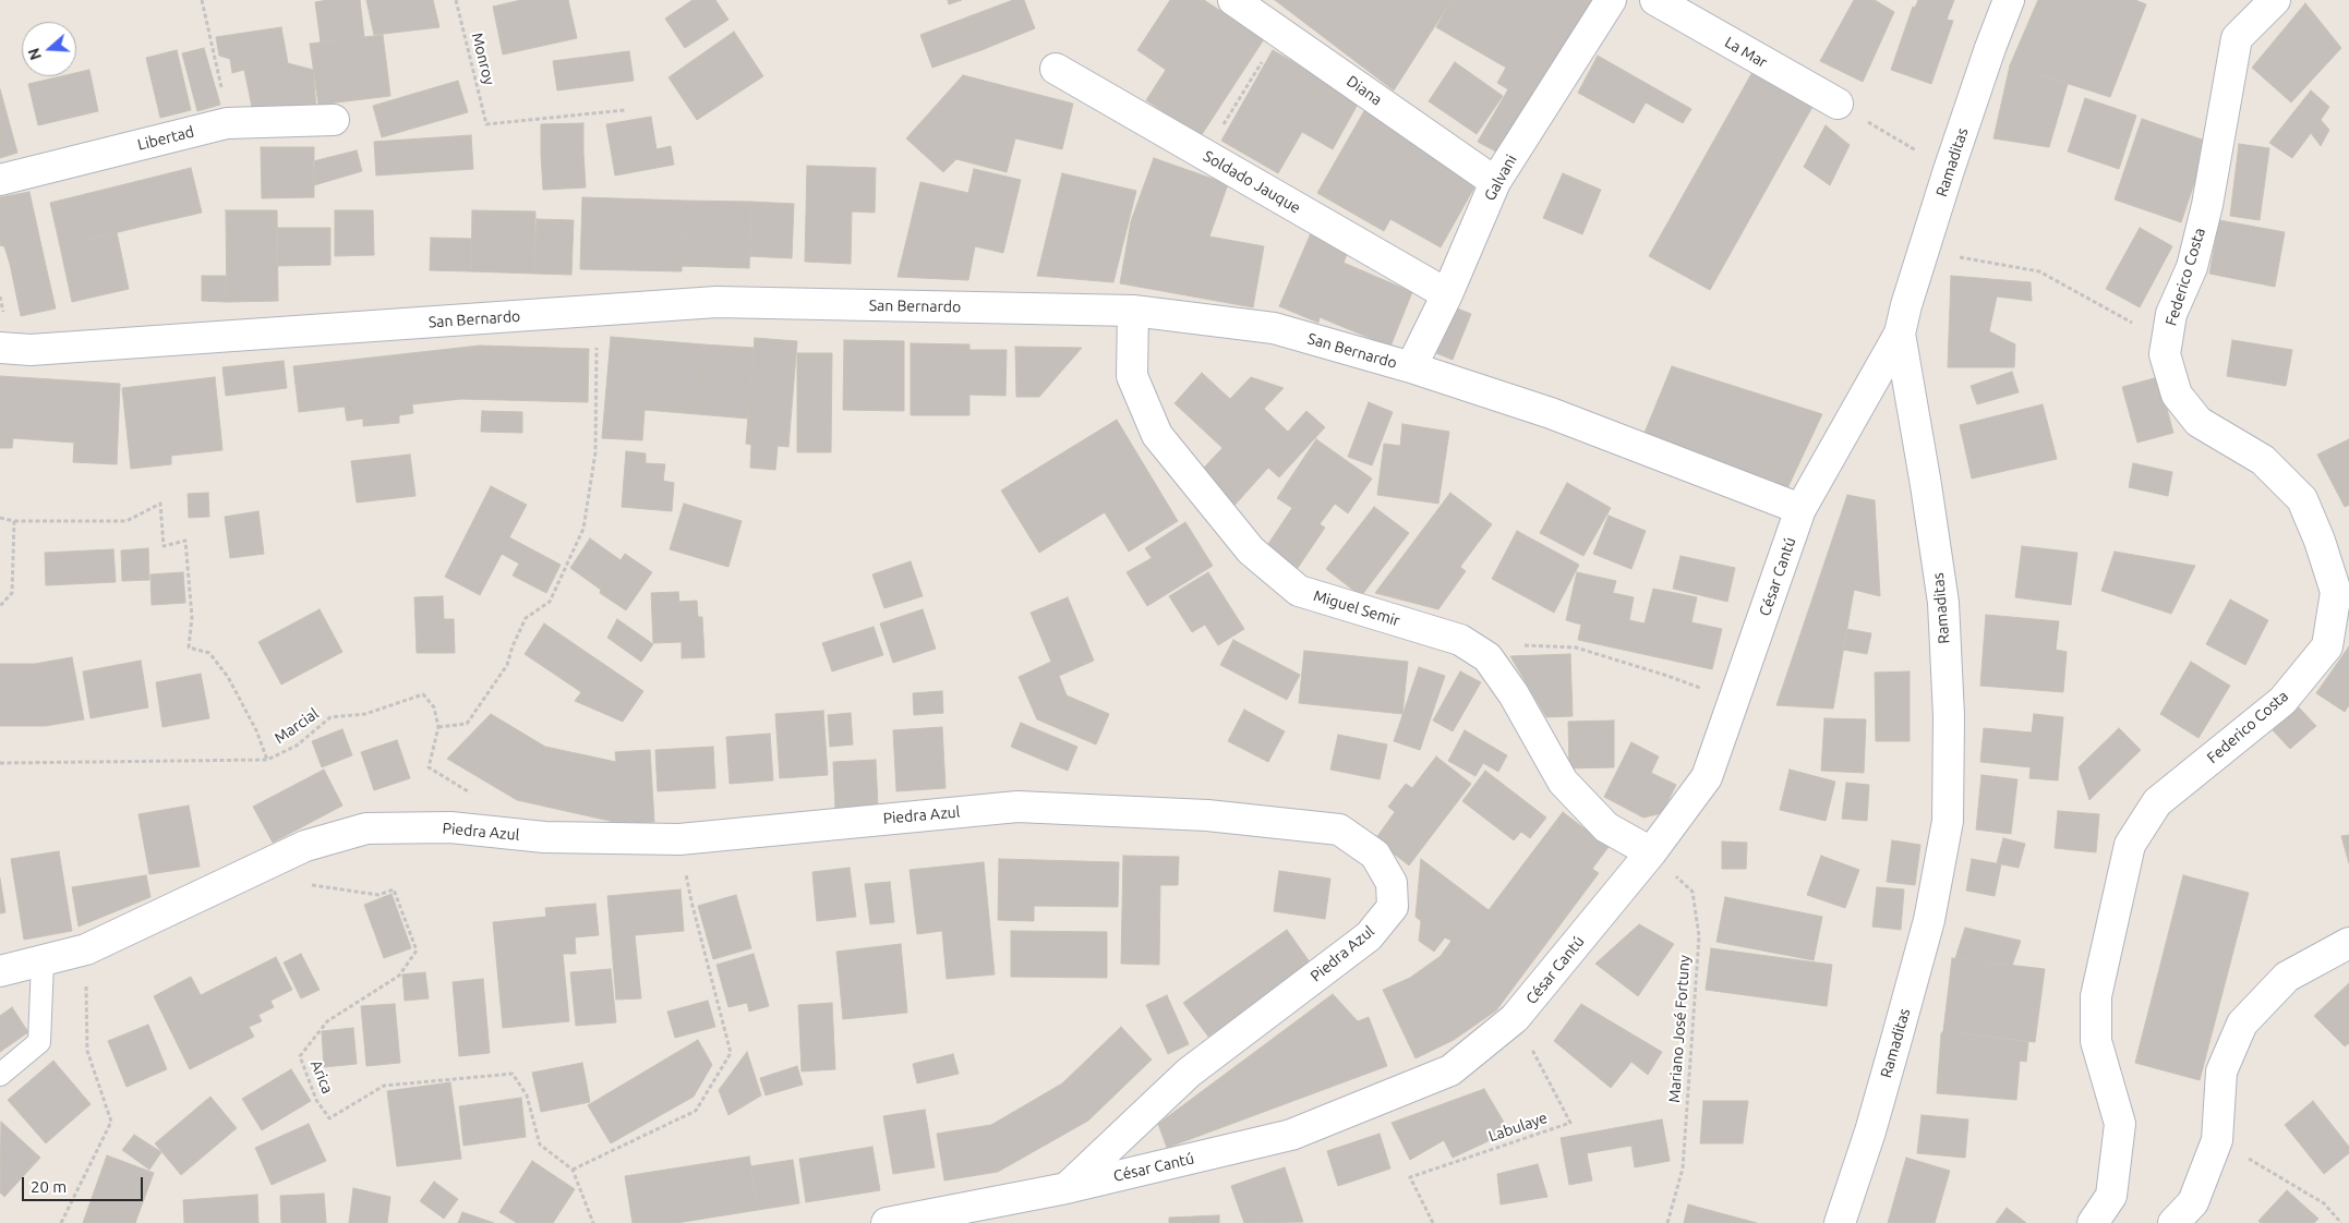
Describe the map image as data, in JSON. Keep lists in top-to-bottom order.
{
  "streets": {
    "street": [
      "La Mar",
      "Diana",
      "Libertad",
      "Ramaditas",
      "Galvani",
      "Soldado Jauque",
      "Federico Costa",
      "San Bernardo",
      "César Cantú",
      "Miguel Semir",
      "Piedra Azul"
    ],
    "path": [
      "Monroy",
      "Marcial",
      "Mariano José Fortuny",
      "Arica",
      "Labulaye"
    ]
  },
  "crossings": [
    ["Diana", "Galvani"],
    ["Ramaditas", "César Cantú"],
    ["Galvani", "Soldado Jauque"],
    ["Galvani", "San Bernardo"],
    ["San Bernardo", "César Cantú"],
    ["San Bernardo", "Miguel Semir"],
    ["César Cantú", "Miguel Semir"],
    ["César Cantú", "Piedra Azul"],
    ["César Cantú", "Mariano José Fortuny"],
    ["César Cantú", "Labulaye"],
    ["Miguel Semir", "Mariano José Fortuny"]
  ],
  "scale_bar": "20 m",
  "north": "left"
}
